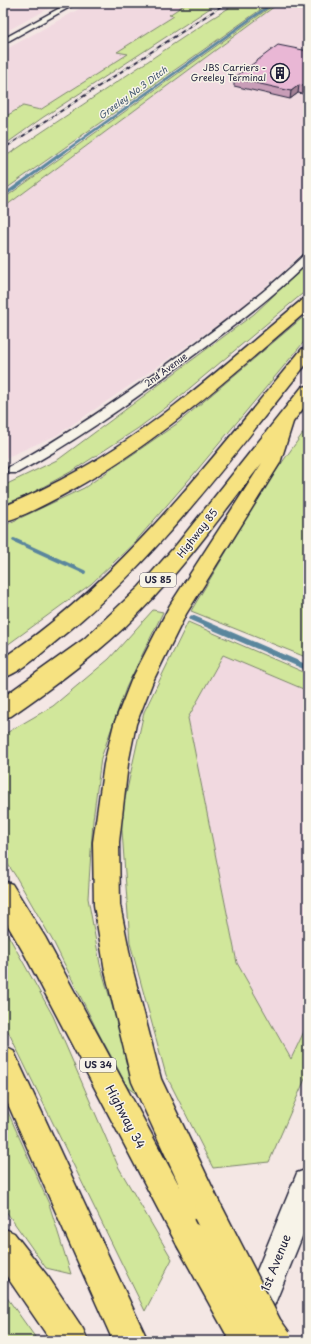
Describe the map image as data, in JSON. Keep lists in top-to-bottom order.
{
  "streets": {
    "highway": [
      "Highway 85",
      "US 85",
      "US 34",
      "Highway 34"
    ],
    "main road": ["1st Avenue"],
    "street": ["2nd Avenue"]
  },
  "crossings": [
    ["Highway 85", "US 85"],
    ["Highway 34", "1st Avenue"]
  ],
  "water": ["Greeley No.3 Ditch"],
  "places": {
    "building": ["JBS Carriers - Greeley Terminal"]
  }
}
